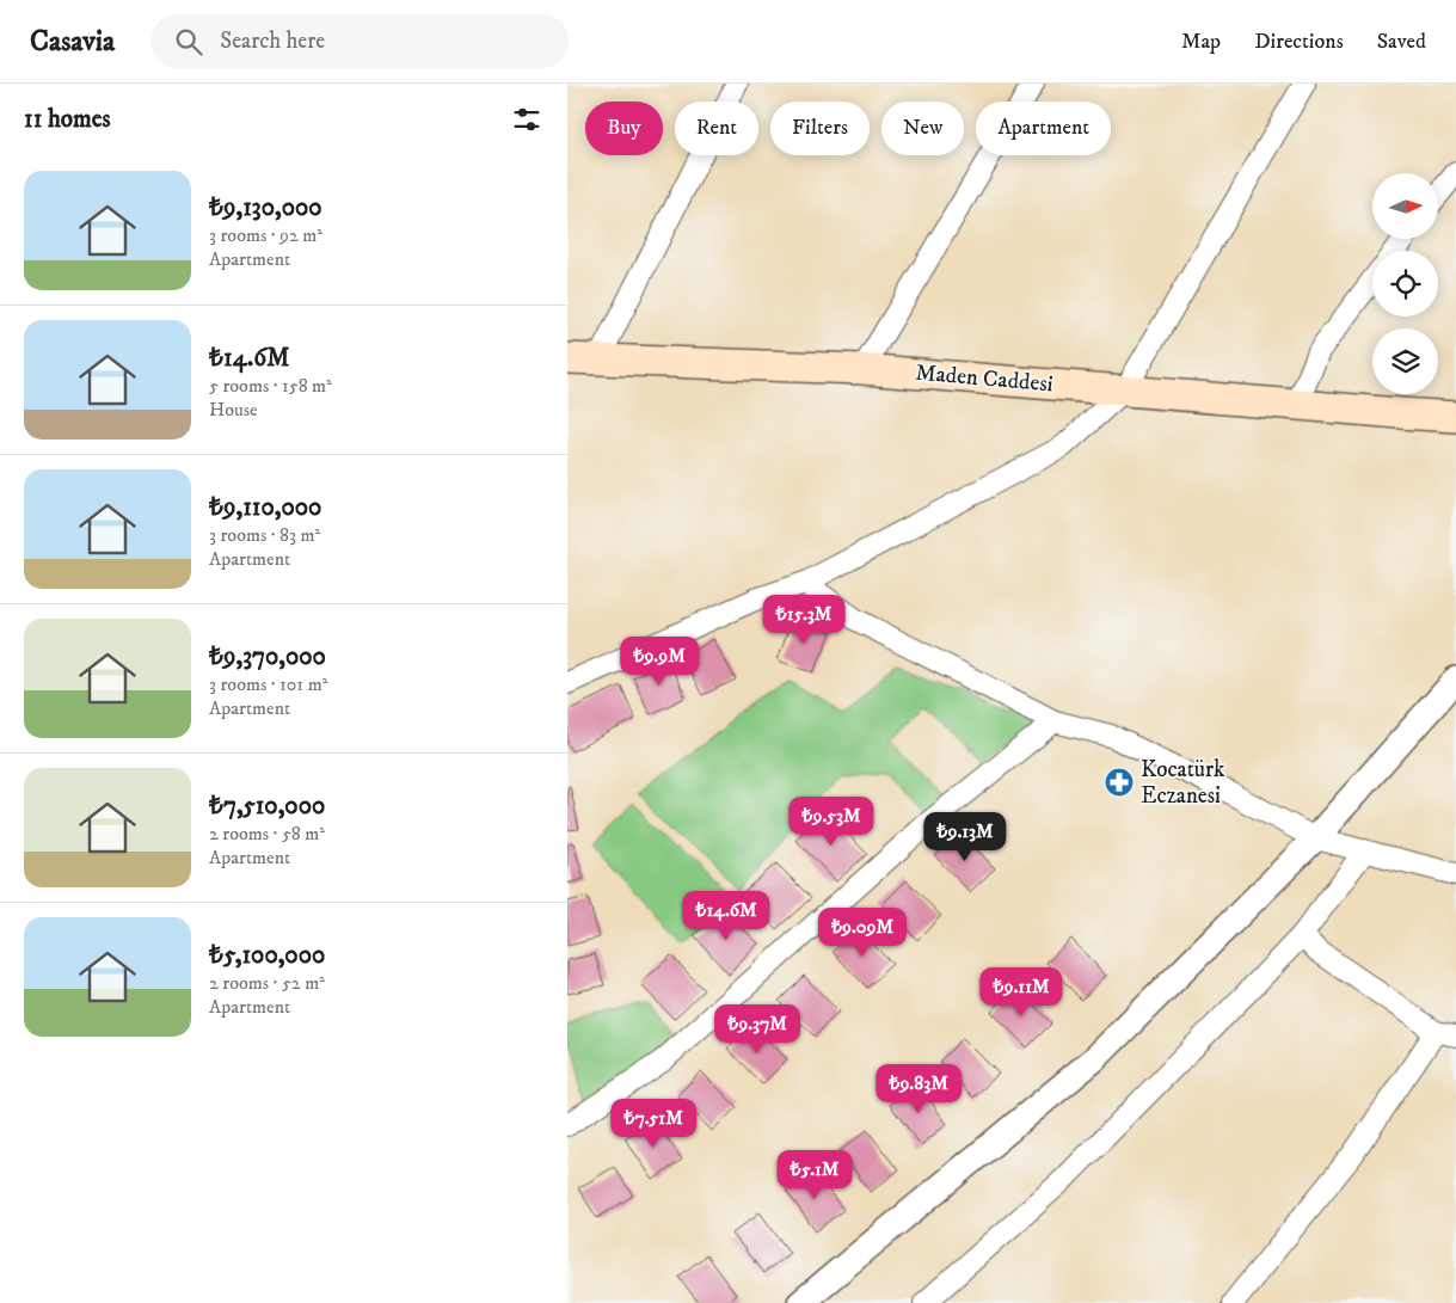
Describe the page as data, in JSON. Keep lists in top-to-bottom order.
{
  "streets": {
    "main road": ["Maden Caddesi"]
  },
  "places": {
    "pharmacy": ["Kocatürk Eczanesi"]
  },
  "north": "right",
  "page": {
    "header": "Casavia",
    "search": "Search here",
    "nav": ["Map", "Directions", "Saved"],
    "heading": "11 homes",
    "chip": [
      "Buy",
      "Rent",
      "Filters",
      "New",
      "Apartment"
    ],
    "list": [
      {
        "name": "₺9,130,000",
        "note": "3 rooms · 92 m² · Apartment"
      },
      {
        "name": "₺14.6M",
        "note": "5 rooms · 158 m² · House"
      },
      {
        "name": "₺9,110,000",
        "note": "3 rooms · 83 m² · Apartment"
      },
      {
        "name": "₺9,370,000",
        "note": "3 rooms · 101 m² · Apartment"
      },
      {
        "name": "₺7,510,000",
        "note": "2 rooms · 58 m² · Apartment"
      },
      {
        "name": "₺5,100,000",
        "note": "2 rooms · 52 m² · Apartment"
      }
    ],
    "price": [
      "₺15.3M",
      "₺9.9M",
      "₺9.53M",
      "₺9.13M",
      "₺14.6M",
      "₺9.09M",
      "₺9.11M",
      "₺9.37M",
      "₺9.83M",
      "₺7.51M",
      "₺5.1M"
    ]
  }
}
